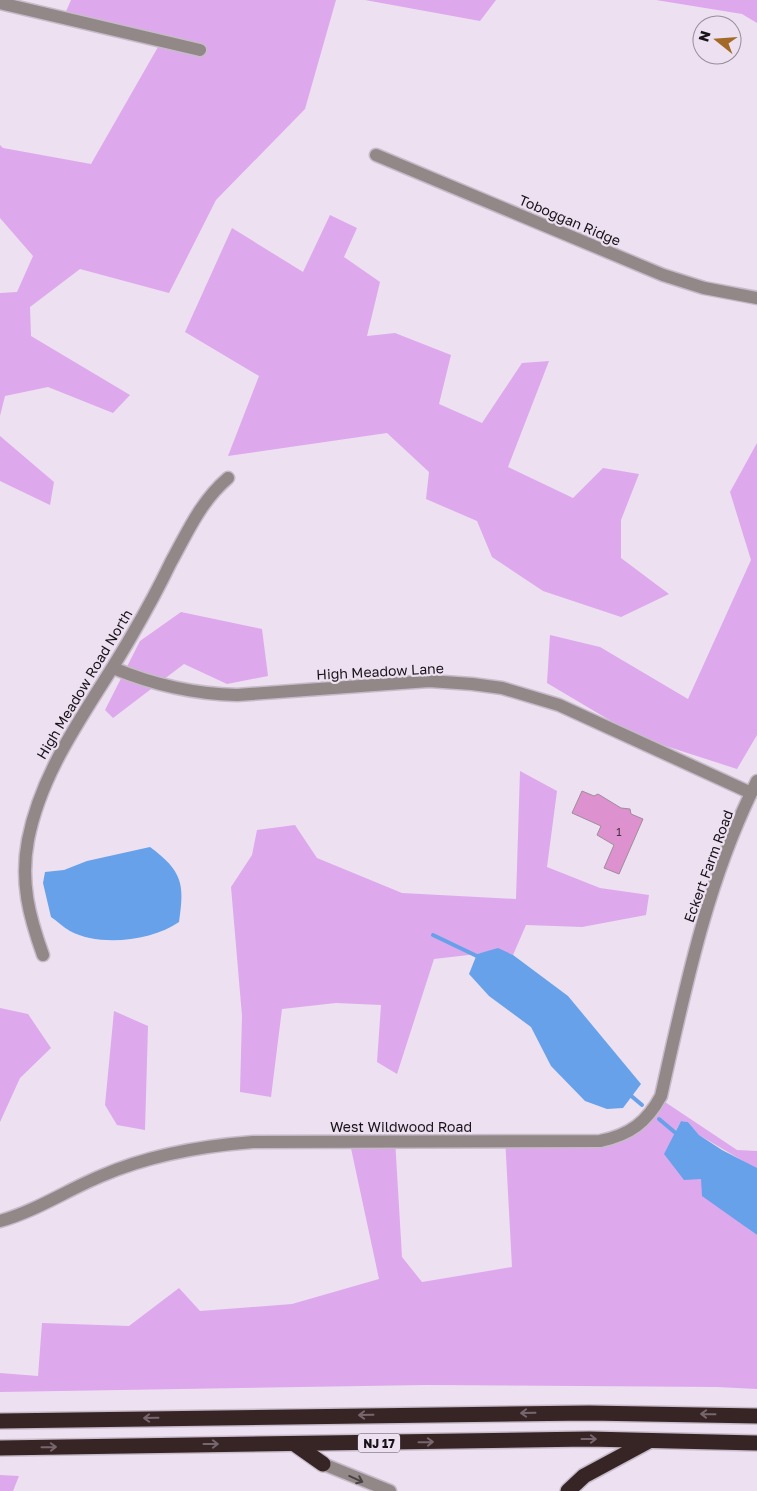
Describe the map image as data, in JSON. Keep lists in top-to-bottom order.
{
  "streets": {
    "highway": ["NJ 17"],
    "street": [
      "Toboggan Ridge",
      "High Meadow Lane",
      "High Meadow Road North",
      "Eckert Farm Road",
      "West Wildwood Road"
    ]
  },
  "crossings": [
    ["High Meadow Lane", "High Meadow Road North"],
    ["High Meadow Lane", "Eckert Farm Road"],
    ["Eckert Farm Road", "West Wildwood Road"]
  ],
  "house_numbers": ["1"],
  "north": "left"
}
